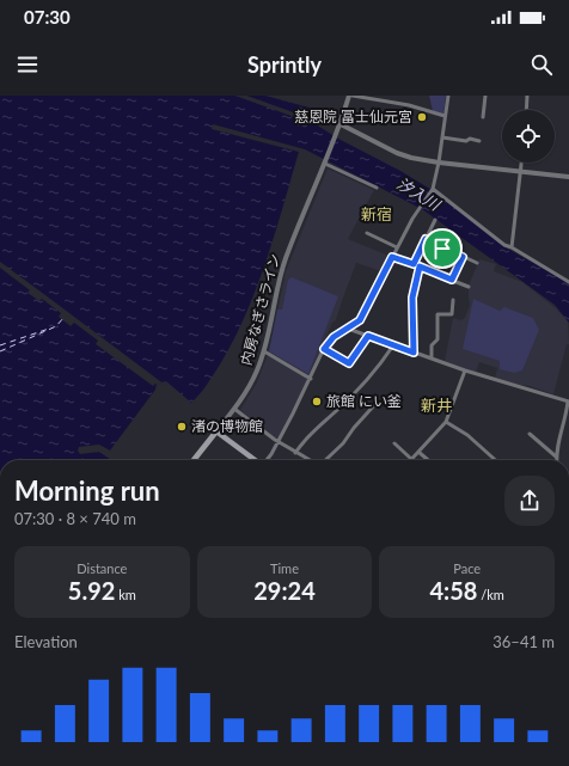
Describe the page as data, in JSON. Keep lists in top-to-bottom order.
{
  "streets": {
    "street": ["内房なぎさライン"]
  },
  "districts": ["新宿", "新井"],
  "water": ["汐入川"],
  "places": ["慈恩院 冨士仙元宮", "旅館 にい釜", "渚の博物館"],
  "page": {
    "status": "07:30",
    "header": "Sprintly",
    "heading": ["Morning run", "07:30 · 8 × 740 m"],
    "stats": [
      ["Distance", "5.92 km"],
      ["Time", "29:24"],
      ["Pace", "4:58 /km"]
    ],
    "chart": ["Elevation", "36–41 m"]
  }
}
